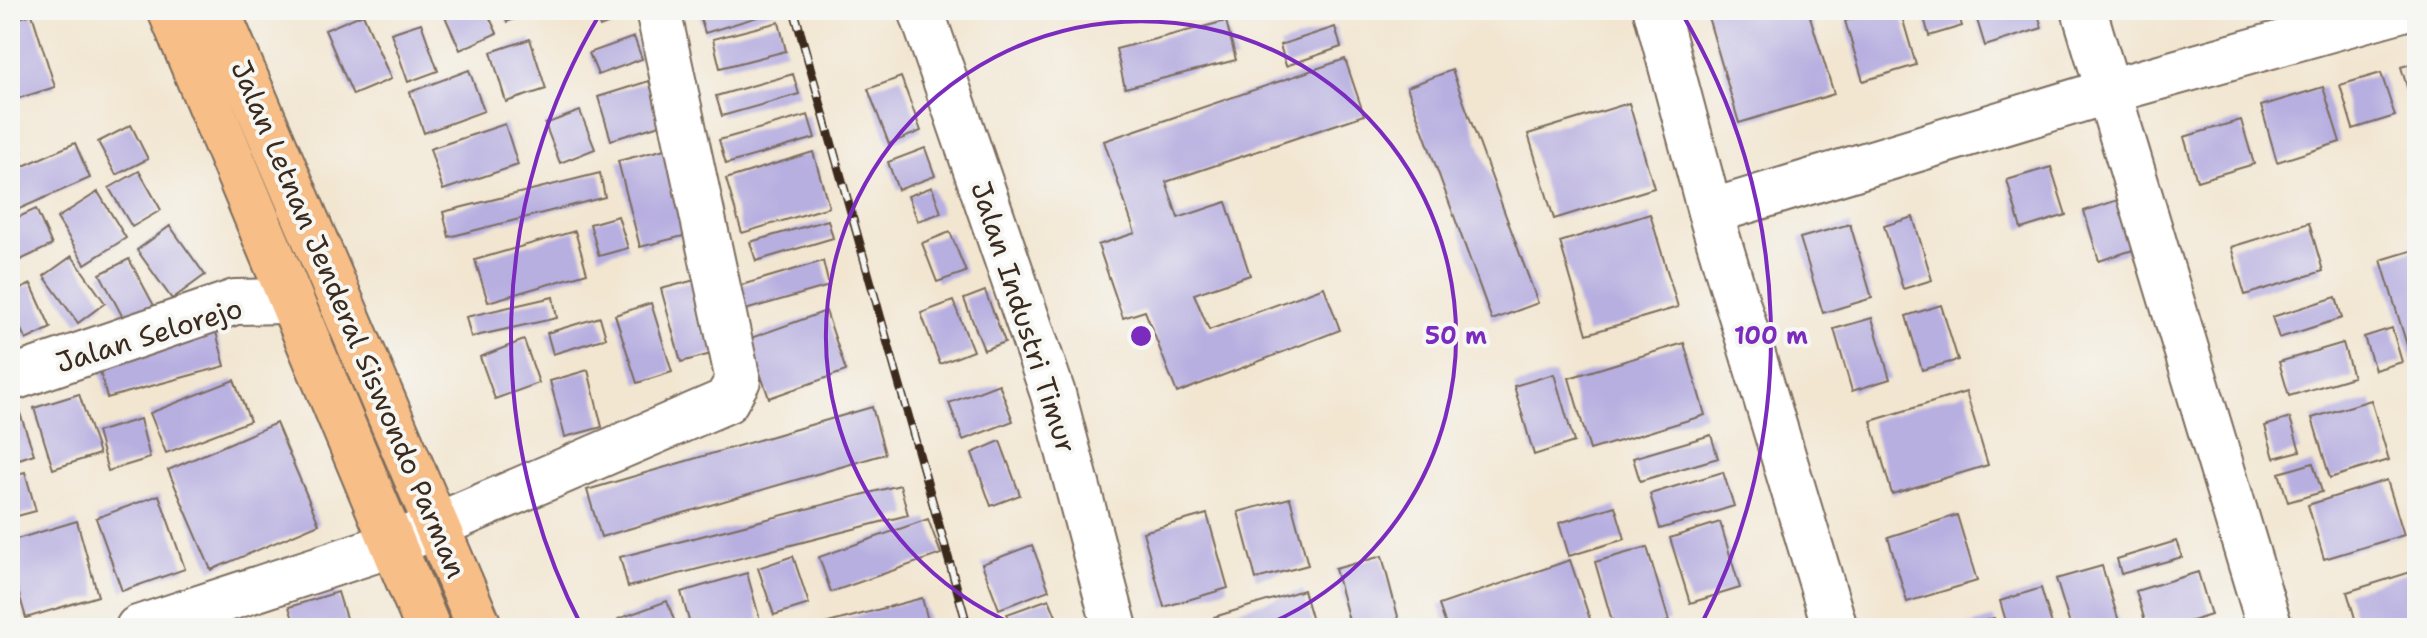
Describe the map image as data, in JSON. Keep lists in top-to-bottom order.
{
  "streets": {
    "main road": ["Jalan Letnan Jenderal Siswondo Parman"],
    "street": ["Jalan Industri Timur", "Jalan Selorejo"]
  },
  "crossings": [
    ["Jalan Letnan Jenderal Siswondo Parman", "Jalan Selorejo"]
  ],
  "rings": ["50 m", "100 m"]
}
